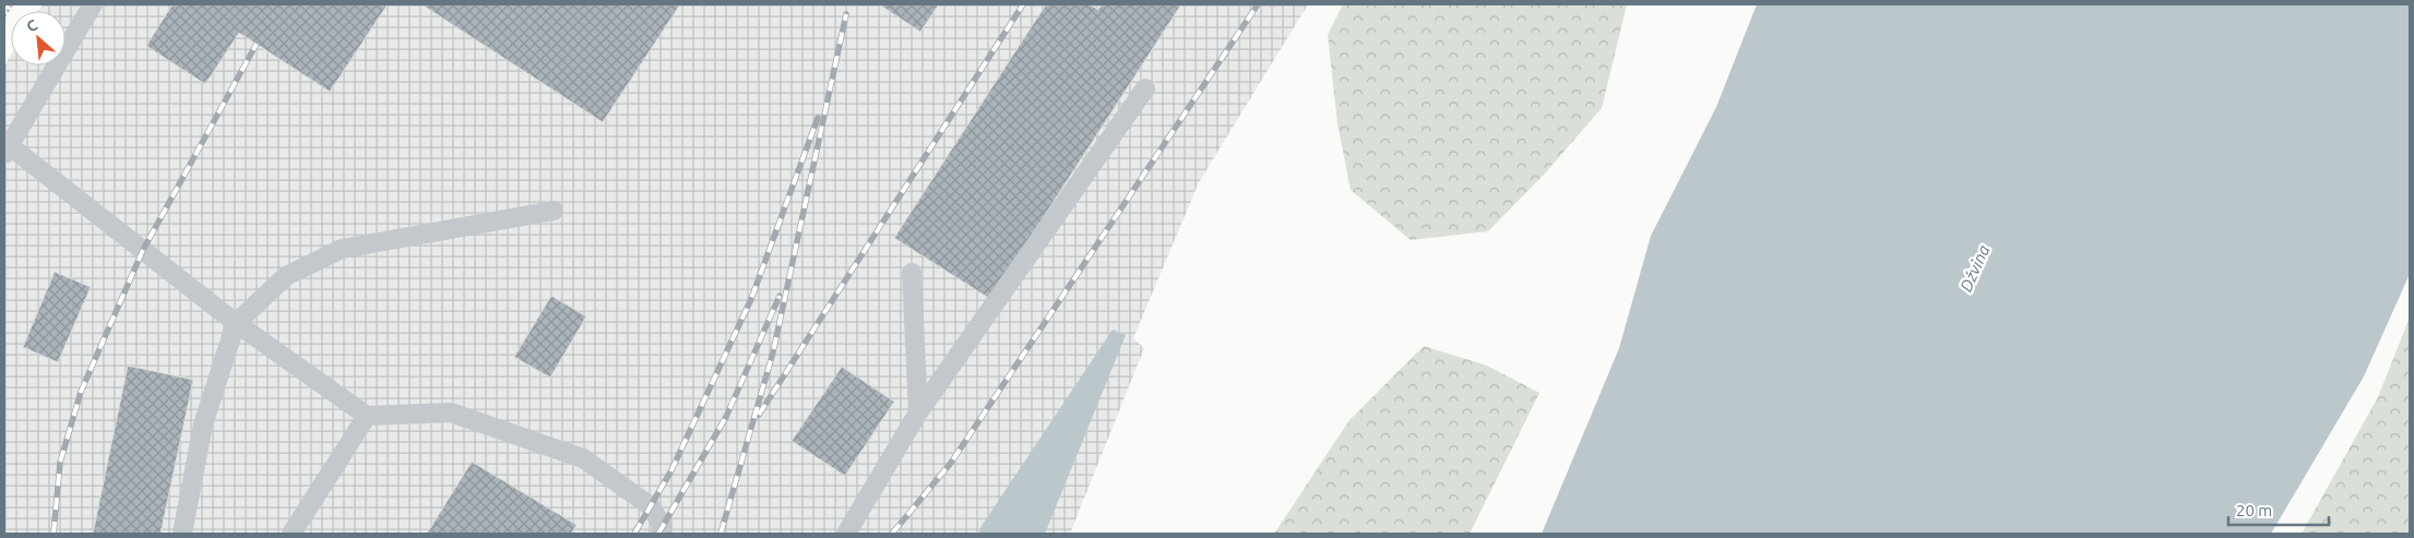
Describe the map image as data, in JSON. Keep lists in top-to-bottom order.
{
  "water": ["Dźvina"],
  "scale_bar": "20 m",
  "north": "top left"
}
